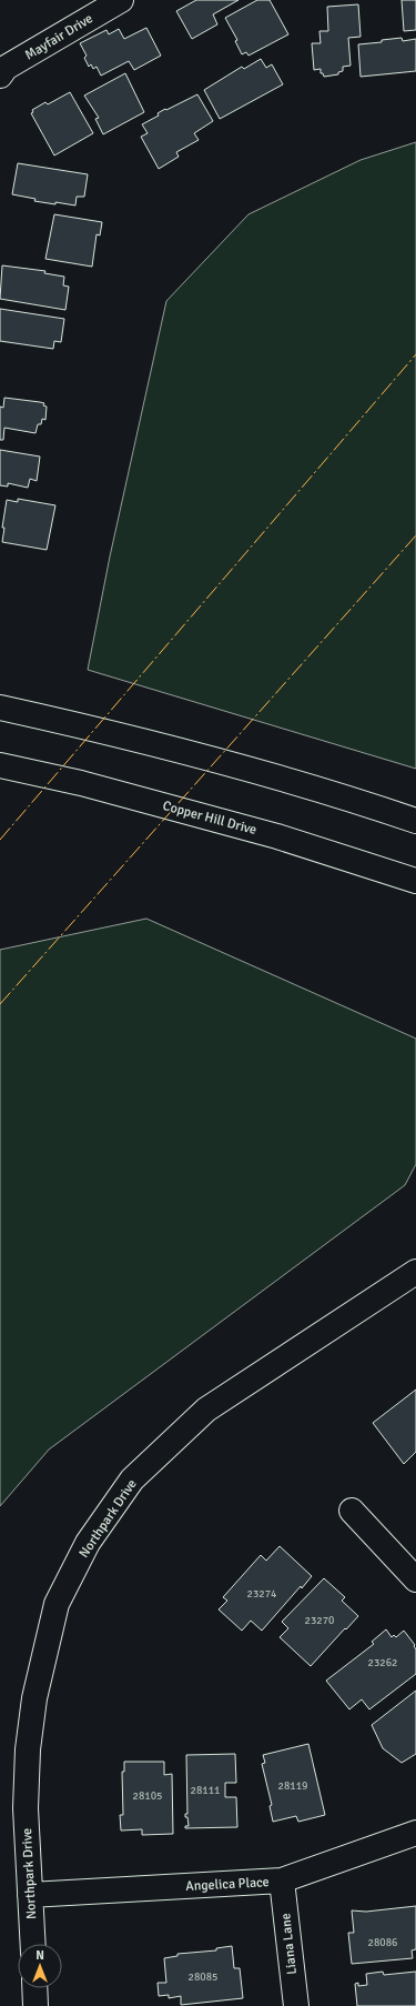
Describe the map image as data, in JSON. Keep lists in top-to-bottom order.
{
  "streets": {
    "street": [
      "Mayfair Drive",
      "Copper Hill Drive",
      "Northpark Drive",
      "Angelica Place",
      "Liana Lane"
    ]
  },
  "crossings": [
    ["Northpark Drive", "Angelica Place"],
    ["Angelica Place", "Liana Lane"]
  ],
  "house_numbers": [
    "23274",
    "23270",
    "23262",
    "28119",
    "28111",
    "28105",
    "28086",
    "28085"
  ],
  "north": "top"
}
